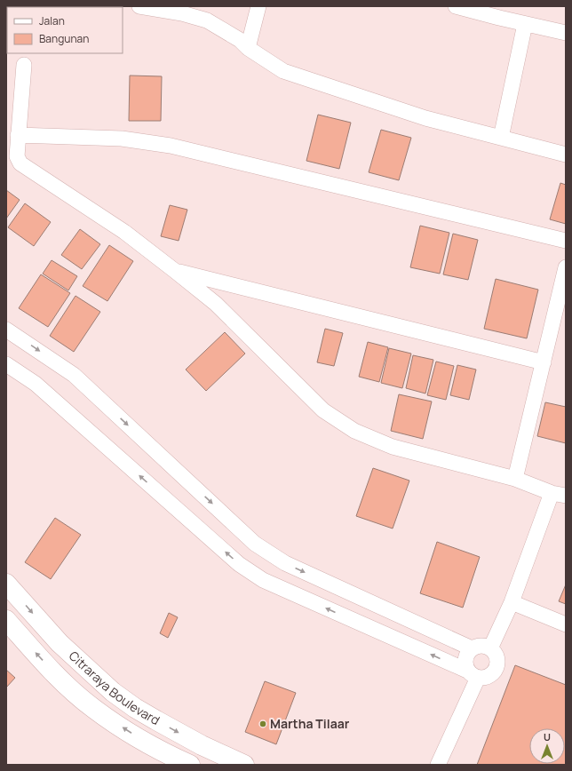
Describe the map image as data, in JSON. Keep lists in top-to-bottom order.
{
  "streets": {
    "main road": ["Citraraya Boulevard"]
  },
  "places": ["Martha Tilaar"],
  "legend": ["Jalan", "Bangunan"],
  "north": "top"
}
